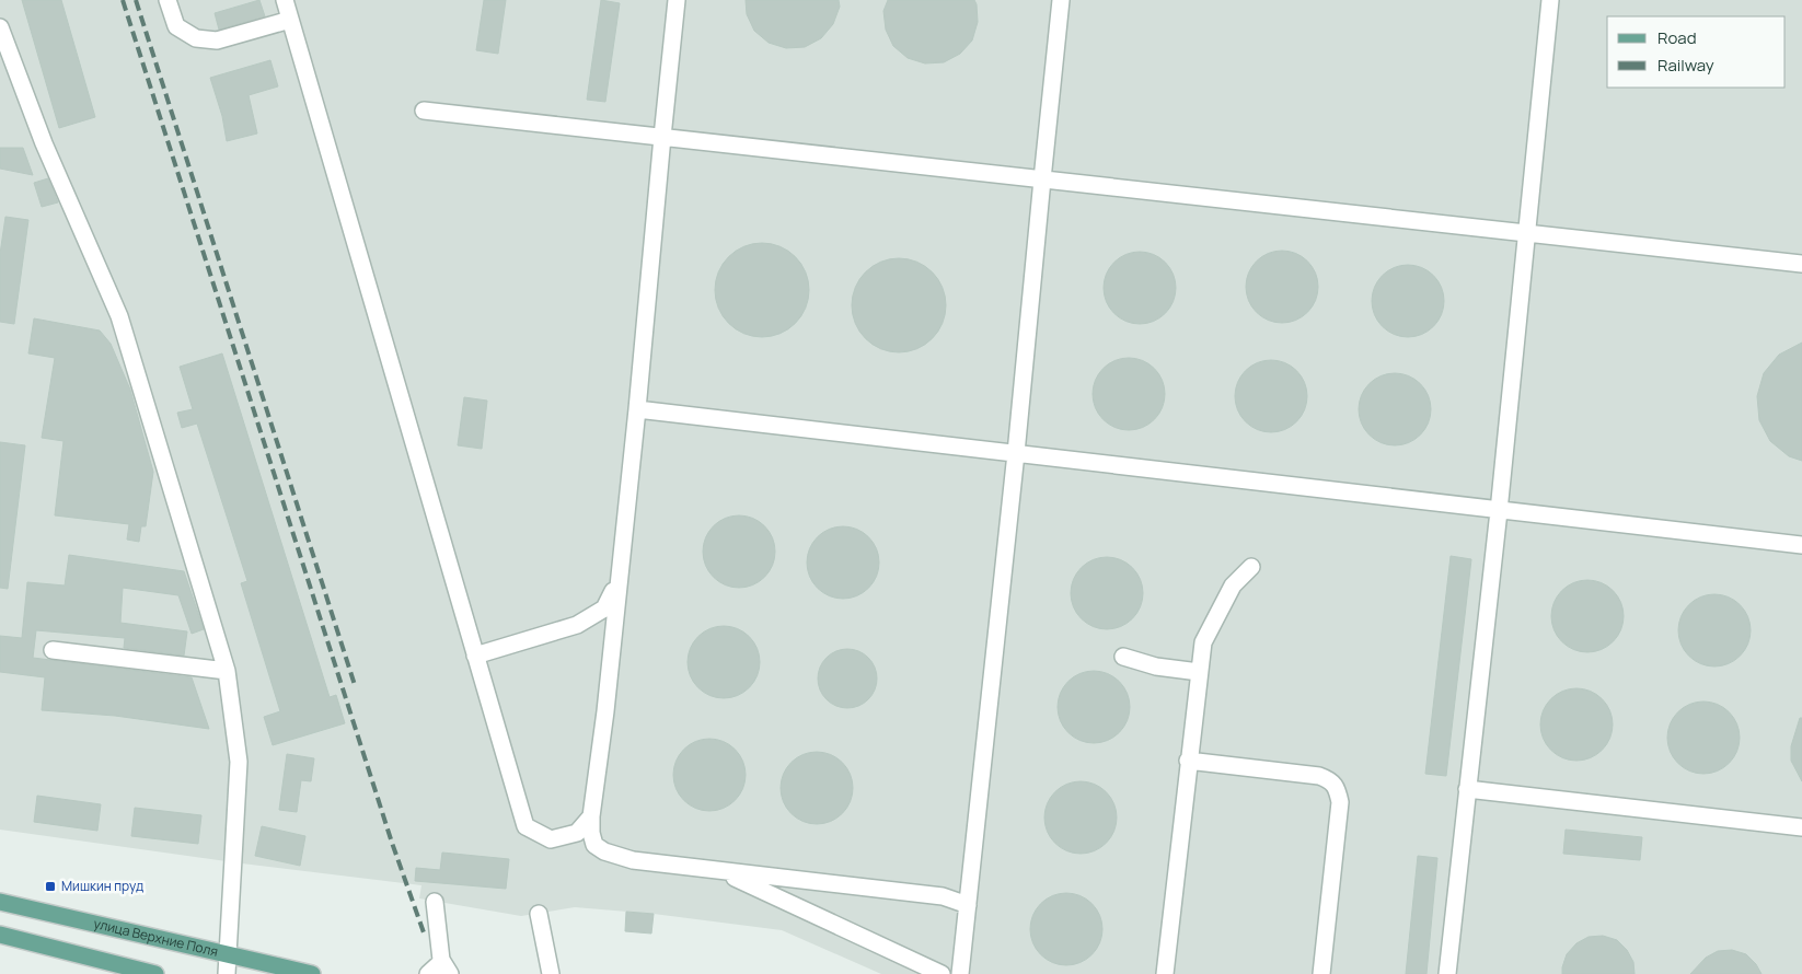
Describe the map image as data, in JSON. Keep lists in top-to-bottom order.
{
  "streets": {
    "main road": ["улица Верхние Поля"]
  },
  "places": {
    "transit": ["Мишкин пруд"]
  },
  "legend": ["Road", "Railway"]
}
